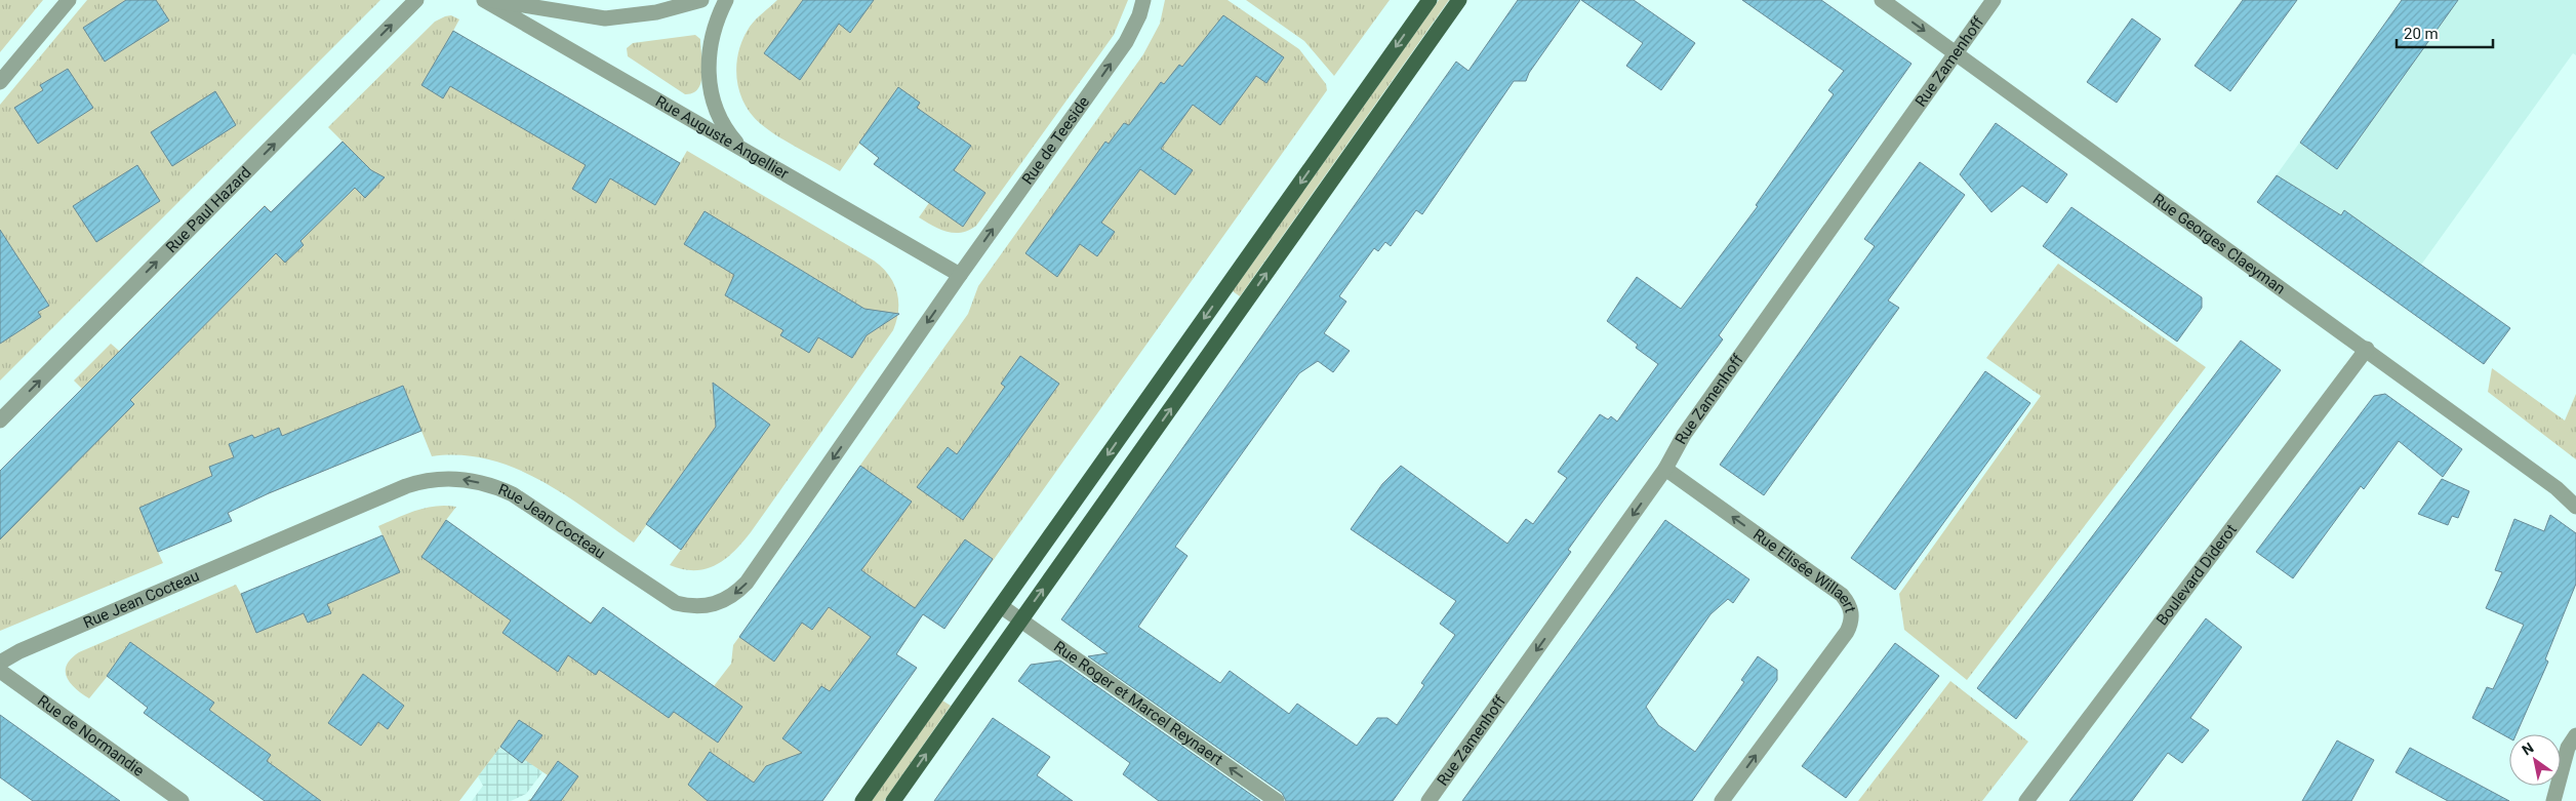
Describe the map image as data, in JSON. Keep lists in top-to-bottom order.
{
  "streets": {
    "street": [
      "Rue Zamenhoff",
      "Rue Auguste Angellier",
      "Rue de Teeside",
      "Rue Paul Hazard",
      "Rue Georges Claeyman",
      "Rue Jean Cocteau",
      "Rue Elisée Willaert",
      "Boulevard Diderot",
      "Rue Roger et Marcel Reynaert",
      "Rue de Normandie"
    ]
  },
  "crossings": [
    ["Rue Zamenhoff", "Rue Georges Claeyman"],
    ["Rue Zamenhoff", "Rue Elisée Willaert"],
    ["Rue Auguste Angellier", "Rue de Teeside"],
    ["Rue Auguste Angellier", "Rue Jean Cocteau"],
    ["Rue de Teeside", "Rue Jean Cocteau"],
    ["Rue Georges Claeyman", "Boulevard Diderot"]
  ],
  "one_way": [
    "Rue Zamenhoff",
    "Rue de Teeside",
    "Rue Paul Hazard",
    "Rue Jean Cocteau",
    "Rue Roger et Marcel Reynaert"
  ],
  "scale_bar": "20 m",
  "north": "top left"
}
